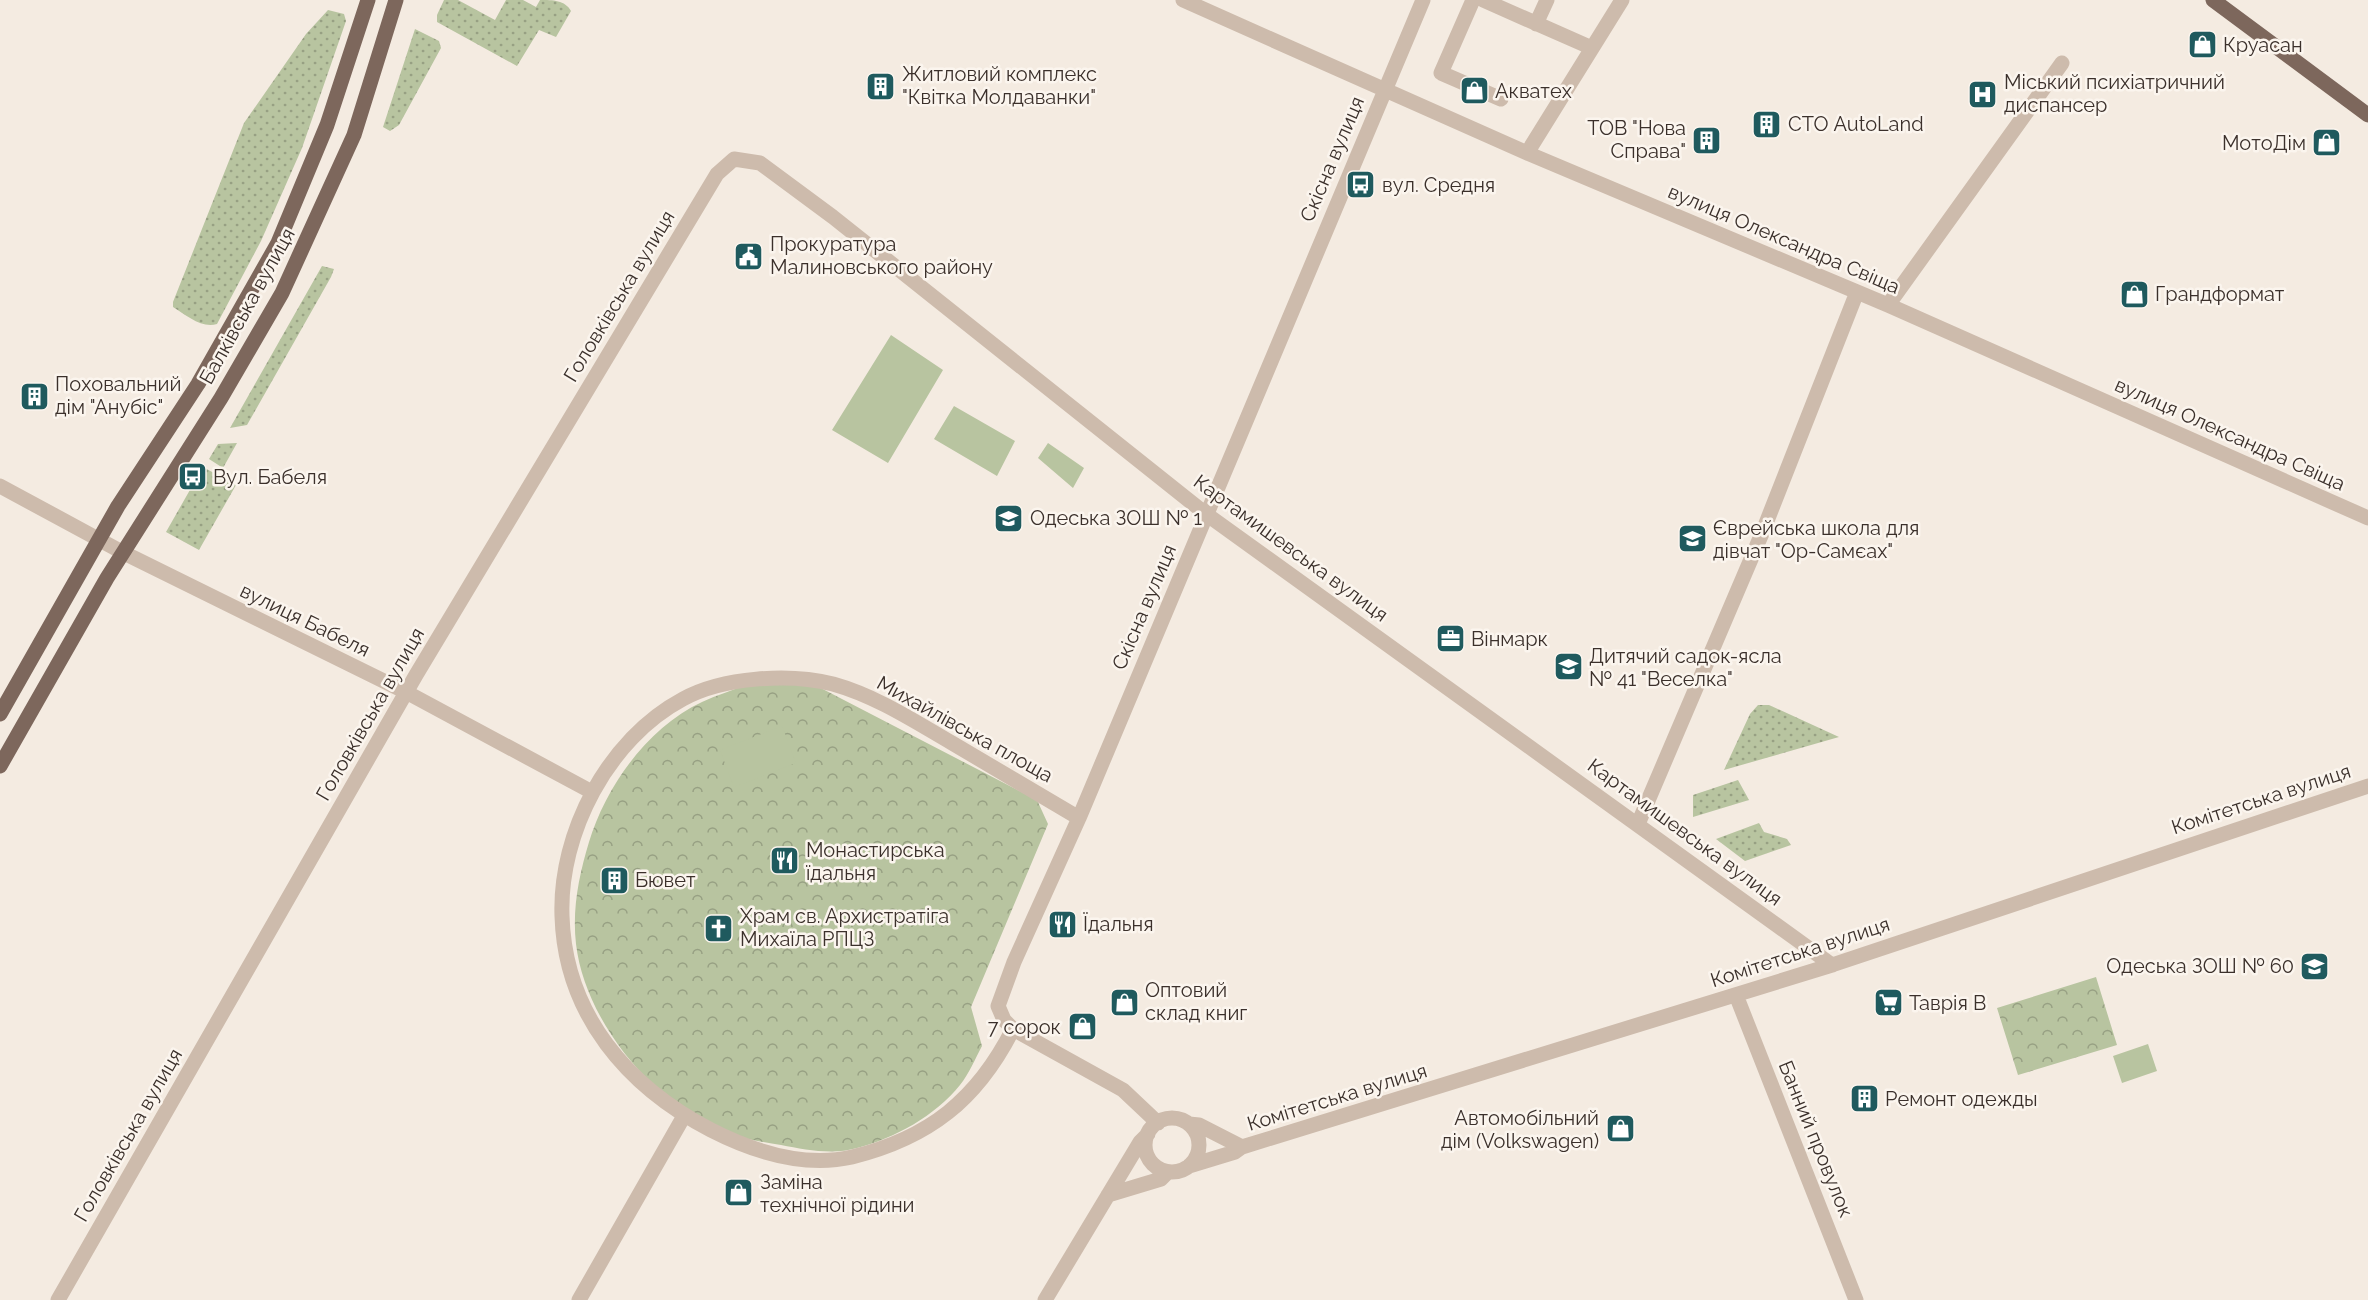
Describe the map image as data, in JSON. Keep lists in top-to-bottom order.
{
  "streets": {
    "main road": ["Балківська вулиця"],
    "street": [
      "Cкісна вулиця",
      "вулиця Олександра Свіща",
      "Головківська вулиця",
      "Картамишевська вулиця",
      "вулиця Бабеля",
      "Михайлівська площа",
      "Комітетська вулиця",
      "Банний провулок"
    ]
  },
  "crossings": [
    ["Cкісна вулиця", "вулиця Олександра Свіща"],
    ["Cкісна вулиця", "Картамишевська вулиця"],
    ["Cкісна вулиця", "Михайлівська площа"],
    ["Головківська вулиця", "Картамишевська вулиця"],
    ["Головківська вулиця", "вулиця Бабеля"],
    ["Балківська вулиця", "вулиця Бабеля"],
    ["Картамишевська вулиця", "Комітетська вулиця"],
    ["вулиця Бабеля", "Михайлівська площа"],
    ["Комітетська вулиця", "Банний провулок"]
  ],
  "places": {
    "shop": [
      "Круасан",
      "Акватех",
      "МотоДім",
      "Грандформат",
      "Оптовий склад книг",
      "7 сорок",
      "Автомобільний дім (Volkswagen)",
      "Заміна технічної рідини"
    ],
    "building": [
      "Житловий комплекс \"Квітка Молдаванки\"",
      "СТО AutoLand",
      "ТОВ \"Нова Справа\"",
      "Поховальний дім \"Анубіс\"",
      "Бювет",
      "Ремонт одежды"
    ],
    "hospital": ["Міський психіатричний диспансер"],
    "bus stop": ["вул. Средня", "Вул. Бабеля"],
    "public building": ["Прокуратура Малиновського району"],
    "school or university": [
      "Одеська ЗОШ № 1",
      "Єврейська школа для дівчат \"Ор-Самєах\"",
      "Дитячий садок-ясла № 41 \"Веселка\"",
      "Одеська ЗОШ № 60"
    ],
    "office": ["Вінмарк"],
    "restaurant": ["Монастирська їдальня", "Їдальня"],
    "church": ["Храм св. Архистратіга Михаїла РПЦЗ"],
    "supermarket": ["Таврія В"]
  }
}
